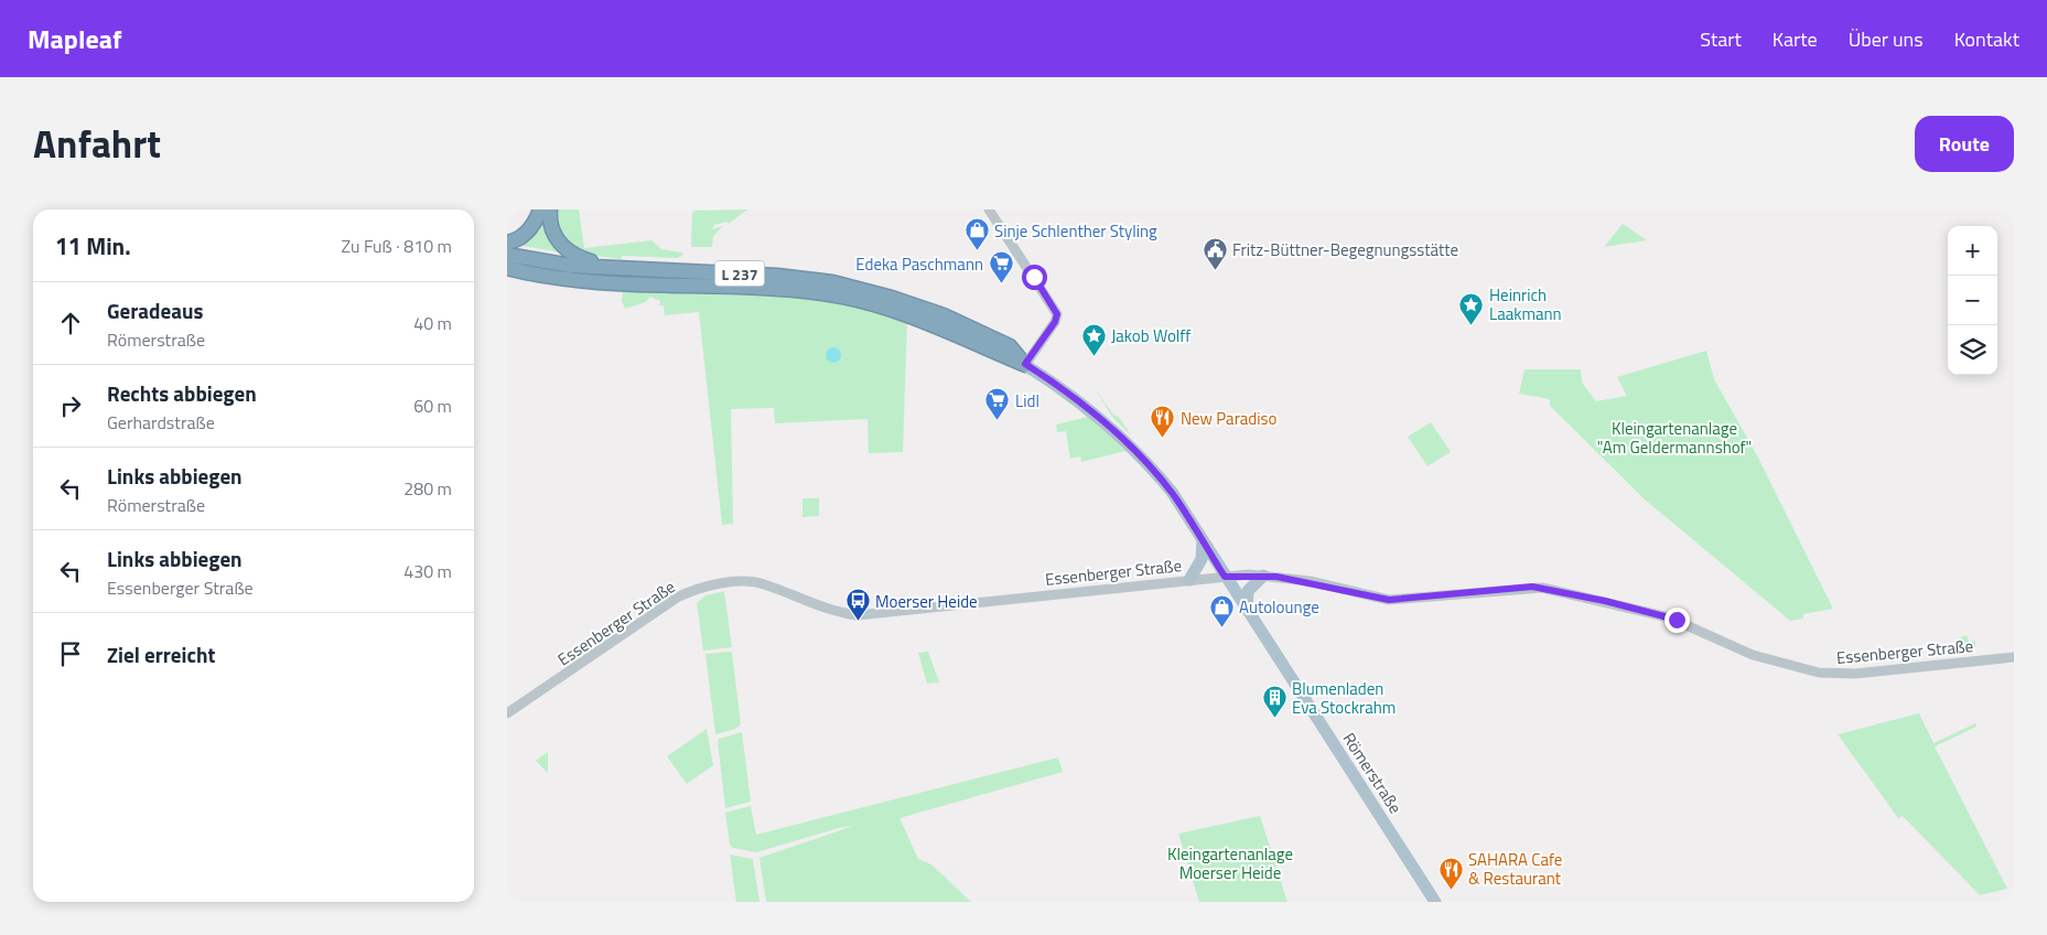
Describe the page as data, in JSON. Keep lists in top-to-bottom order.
{
  "streets": {
    "highway": ["L 237"],
    "main road": ["Römerstraße"],
    "street": ["Essenberger Straße"]
  },
  "crossings": [
    ["L 237", "Römerstraße"],
    ["Essenberger Straße", "Römerstraße"]
  ],
  "parks": ["Kleingartenanlage \"Am Geldermannshof\"", "Kleingartenanlage Moerser Heide"],
  "places": {
    "shop": ["Sinje Schlenther Styling", "Autolounge"],
    "public building": ["Fritz-Büttner-Begegnungsstätte"],
    "supermarket": ["Edeka Paschmann", "Lidl"],
    "place": ["Heinrich Laakmann", "Jakob Wolff"],
    "restaurant": ["New Paradiso", "SAHARA Cafe & Restaurant"],
    "bus stop": ["Moerser Heide"],
    "building": ["Blumenladen Eva Stockrahm"]
  },
  "page": {
    "header": "Mapleaf",
    "nav": [
      "Start",
      "Karte",
      "Über uns",
      "Kontakt"
    ],
    "title": "Anfahrt",
    "buttons": "Route",
    "heading": ["11 Min.", "Zu Fuß · 810 m"],
    "map_buttons": ["+", "−"],
    "list": [
      ["Geradeaus", "Römerstraße", "40 m"],
      ["Rechts abbiegen", "Gerhardstraße", "60 m"],
      ["Links abbiegen", "Römerstraße", "280 m"],
      ["Links abbiegen", "Essenberger Straße", "430 m"],
      "Ziel erreicht"
    ]
  }
}
